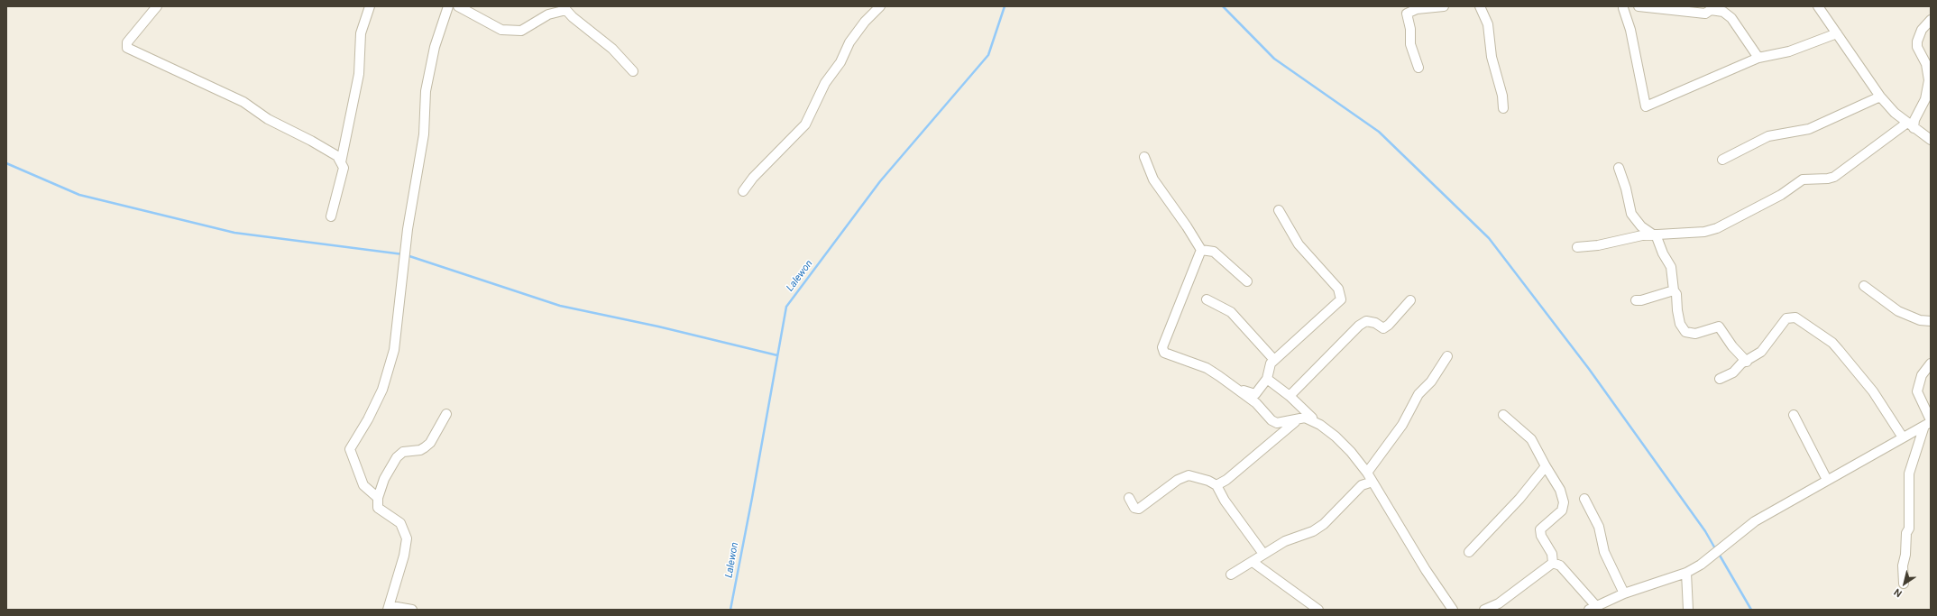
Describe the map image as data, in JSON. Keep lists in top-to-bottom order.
{
  "water": ["Lalewon"],
  "north": "bottom left"
}
